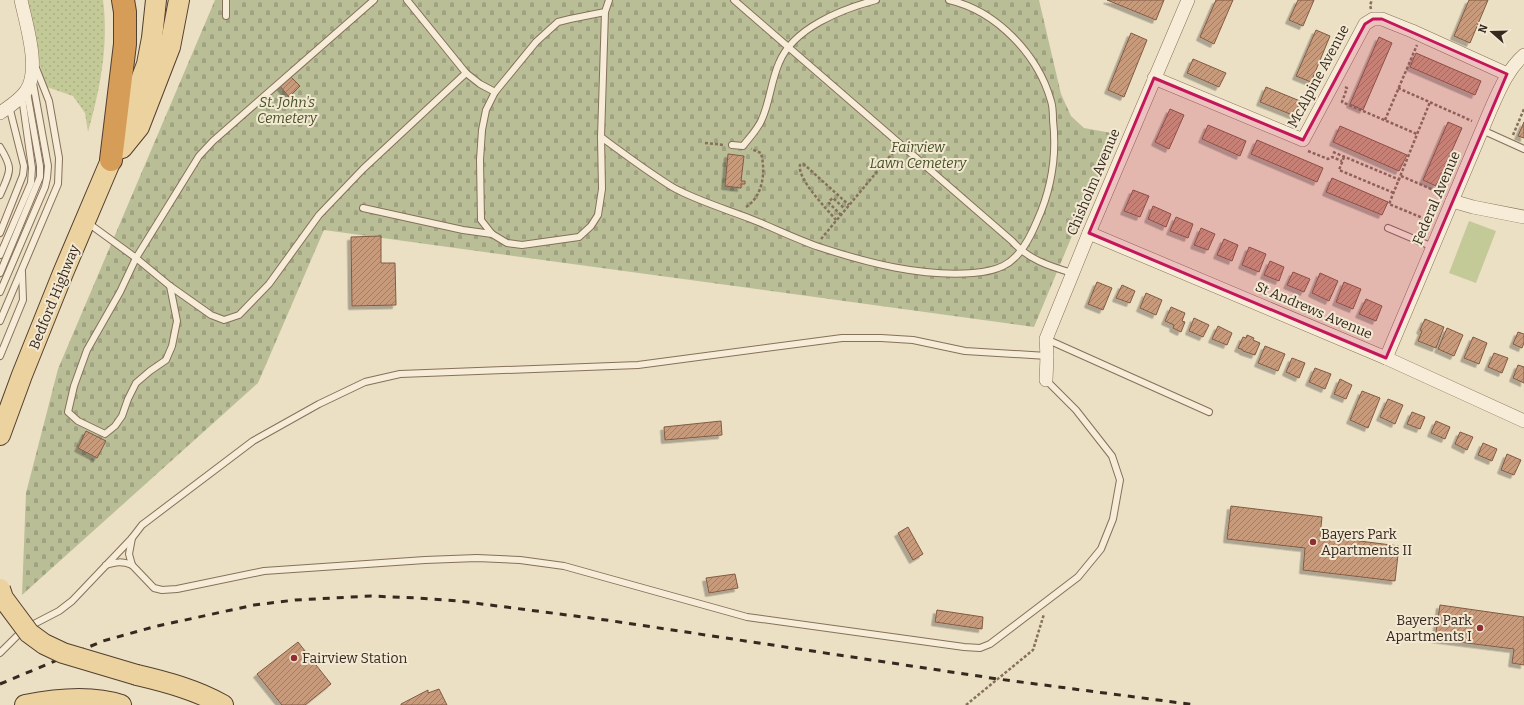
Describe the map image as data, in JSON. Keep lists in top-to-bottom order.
{
  "streets": {
    "main road": ["Bedford Highway"],
    "street": [
      "McAlpine Avenue",
      "Chisholm Avenue",
      "Federal Avenue",
      "St Andrews Avenue"
    ]
  },
  "crossings": [
    ["McAlpine Avenue", "Chisholm Avenue"],
    ["McAlpine Avenue", "Federal Avenue"],
    ["Chisholm Avenue", "St Andrews Avenue"],
    ["Federal Avenue", "St Andrews Avenue"]
  ],
  "parks": ["St. John's Cemetery", "Fairview Lawn Cemetery"],
  "places": ["Bayers Park Apartments II", "Bayers Park Apartments I", "Fairview Station"],
  "north": "left"
}
